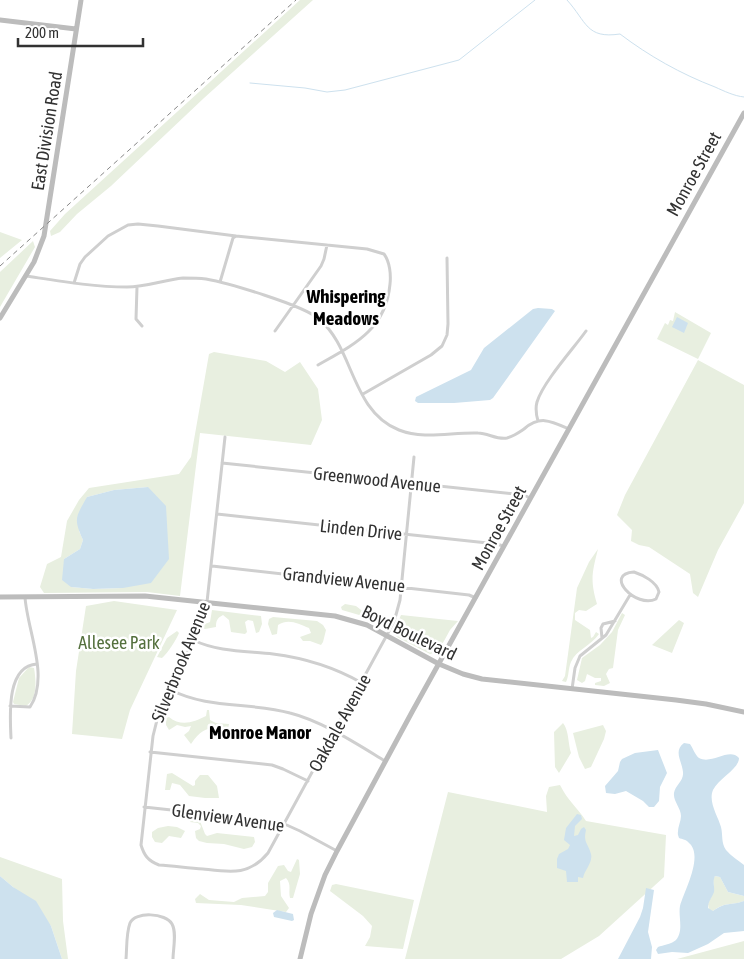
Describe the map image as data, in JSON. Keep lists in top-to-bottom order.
{
  "streets": {
    "street": [
      "East Division Road",
      "Monroe Street",
      "Greenwood Avenue",
      "Linden Drive",
      "Grandview Avenue",
      "Boyd Boulevard",
      "Silverbrook Avenue",
      "Oakdale Avenue",
      "Glenview Avenue"
    ]
  },
  "crossings": [
    ["Monroe Street", "Greenwood Avenue"],
    ["Monroe Street", "Linden Drive"],
    ["Monroe Street", "Grandview Avenue"],
    ["Monroe Street", "Boyd Boulevard"],
    ["Monroe Street", "Glenview Avenue"],
    ["Greenwood Avenue", "Silverbrook Avenue"],
    ["Greenwood Avenue", "Oakdale Avenue"],
    ["Linden Drive", "Silverbrook Avenue"],
    ["Linden Drive", "Oakdale Avenue"],
    ["Grandview Avenue", "Silverbrook Avenue"],
    ["Grandview Avenue", "Oakdale Avenue"],
    ["Boyd Boulevard", "Silverbrook Avenue"],
    ["Boyd Boulevard", "Oakdale Avenue"],
    ["Silverbrook Avenue", "Oakdale Avenue"],
    ["Silverbrook Avenue", "Glenview Avenue"],
    ["Oakdale Avenue", "Glenview Avenue"]
  ],
  "districts": ["Whispering Meadows", "Monroe Manor"],
  "parks": ["Allesee Park"],
  "scale_bar": "200 m"
}
